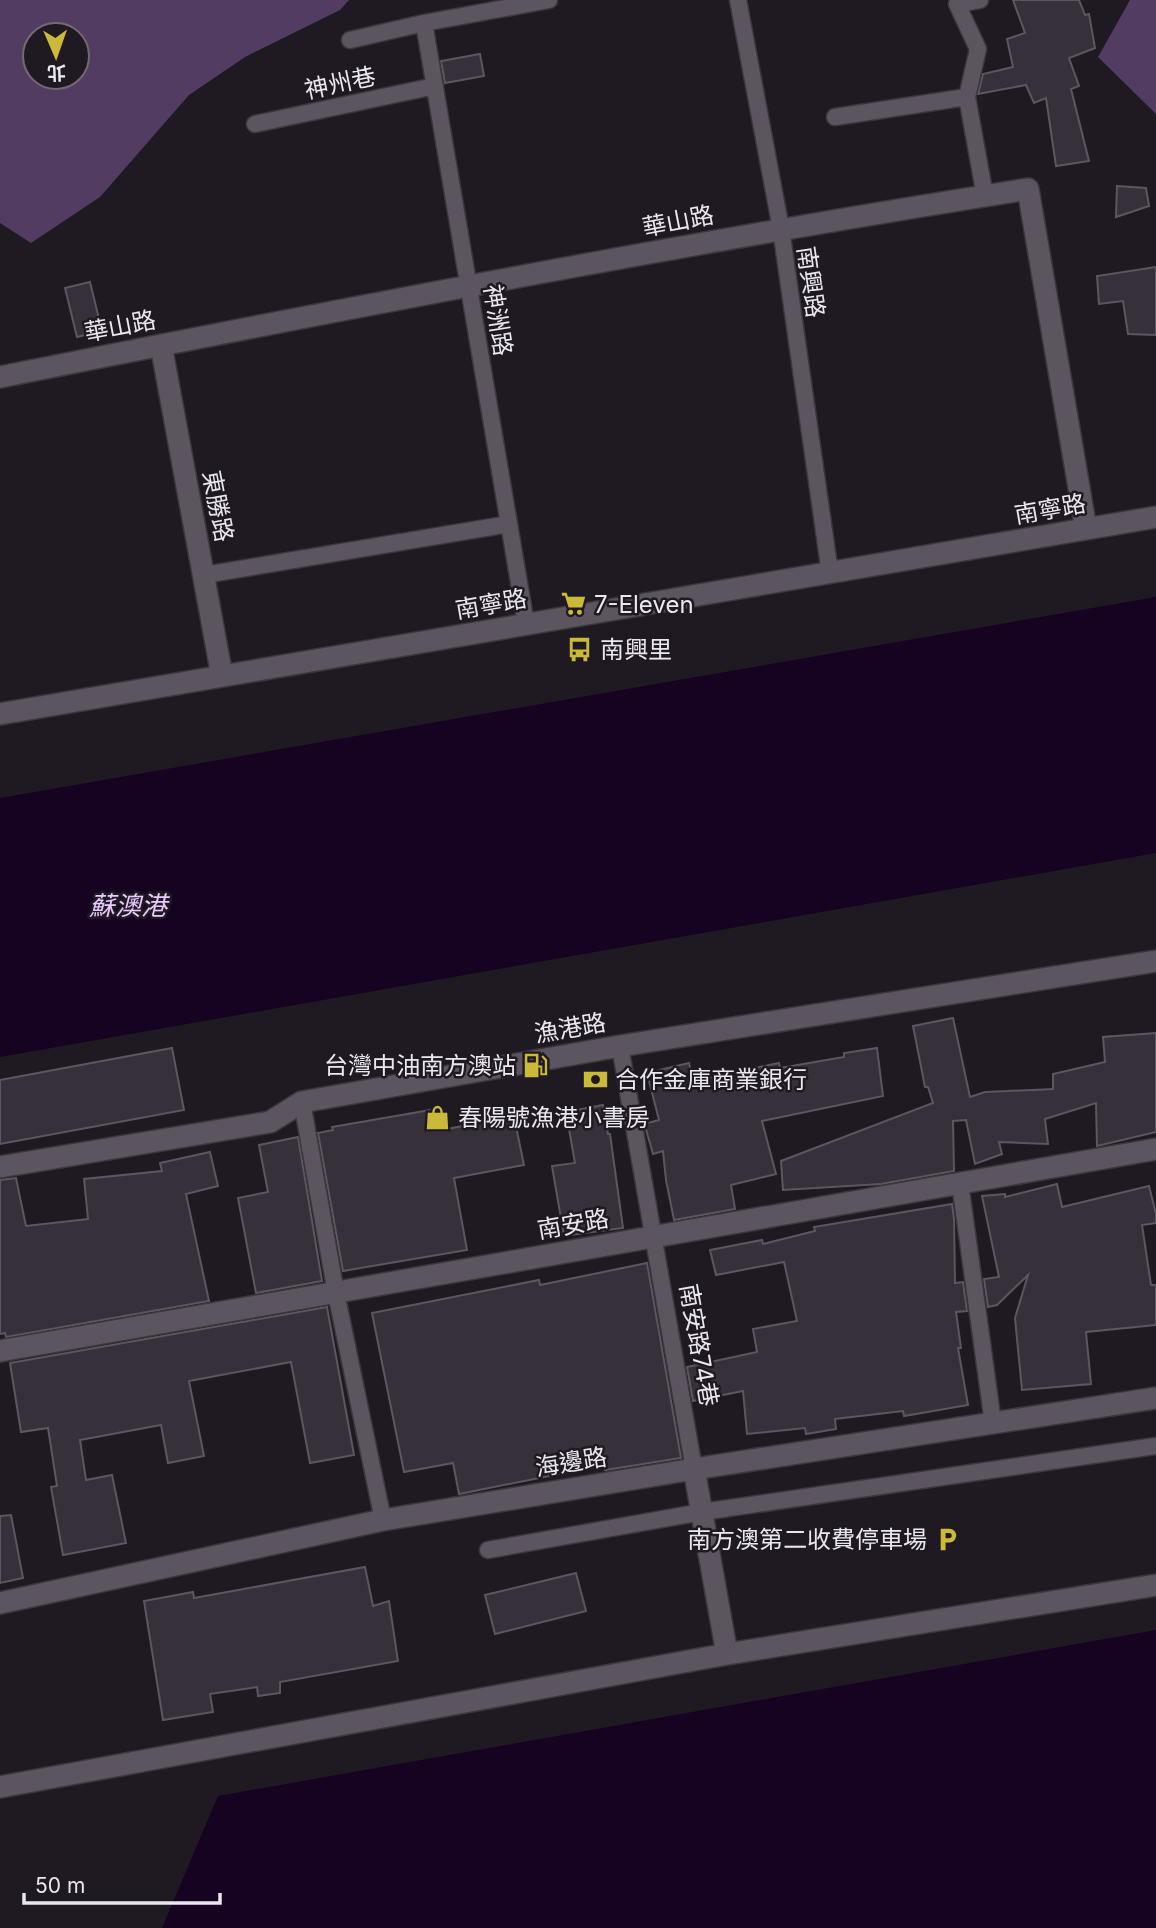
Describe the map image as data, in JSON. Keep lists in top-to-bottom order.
{
  "streets": {
    "street": [
      "華山路",
      "東勝路",
      "南寧路",
      "漁港路",
      "南安路",
      "南安路74巷",
      "海邊路"
    ],
    "lane": ["神州巷", "南興路", "神洲路"]
  },
  "crossings": [
    ["神州巷", "神洲路"],
    ["華山路", "南興路"],
    ["華山路", "神洲路"],
    ["華山路", "東勝路"],
    ["華山路", "南寧路"],
    ["南興路", "南寧路"],
    ["神洲路", "南寧路"],
    ["東勝路", "南寧路"],
    ["漁港路", "南安路74巷"],
    ["南安路", "南安路74巷"],
    ["南安路74巷", "海邊路"]
  ],
  "water": ["蘇澳港"],
  "places": {
    "supermarket": ["7-Eleven"],
    "bus stop": ["南興里"],
    "fuel station": ["台灣中油南方澳站"],
    "bank": ["合作金庫商業銀行"],
    "shop": ["春陽號漁港小書房"],
    "parking": ["南方澳第二收費停車場"]
  },
  "scale_bar": "50 m",
  "north": "bottom"
}
